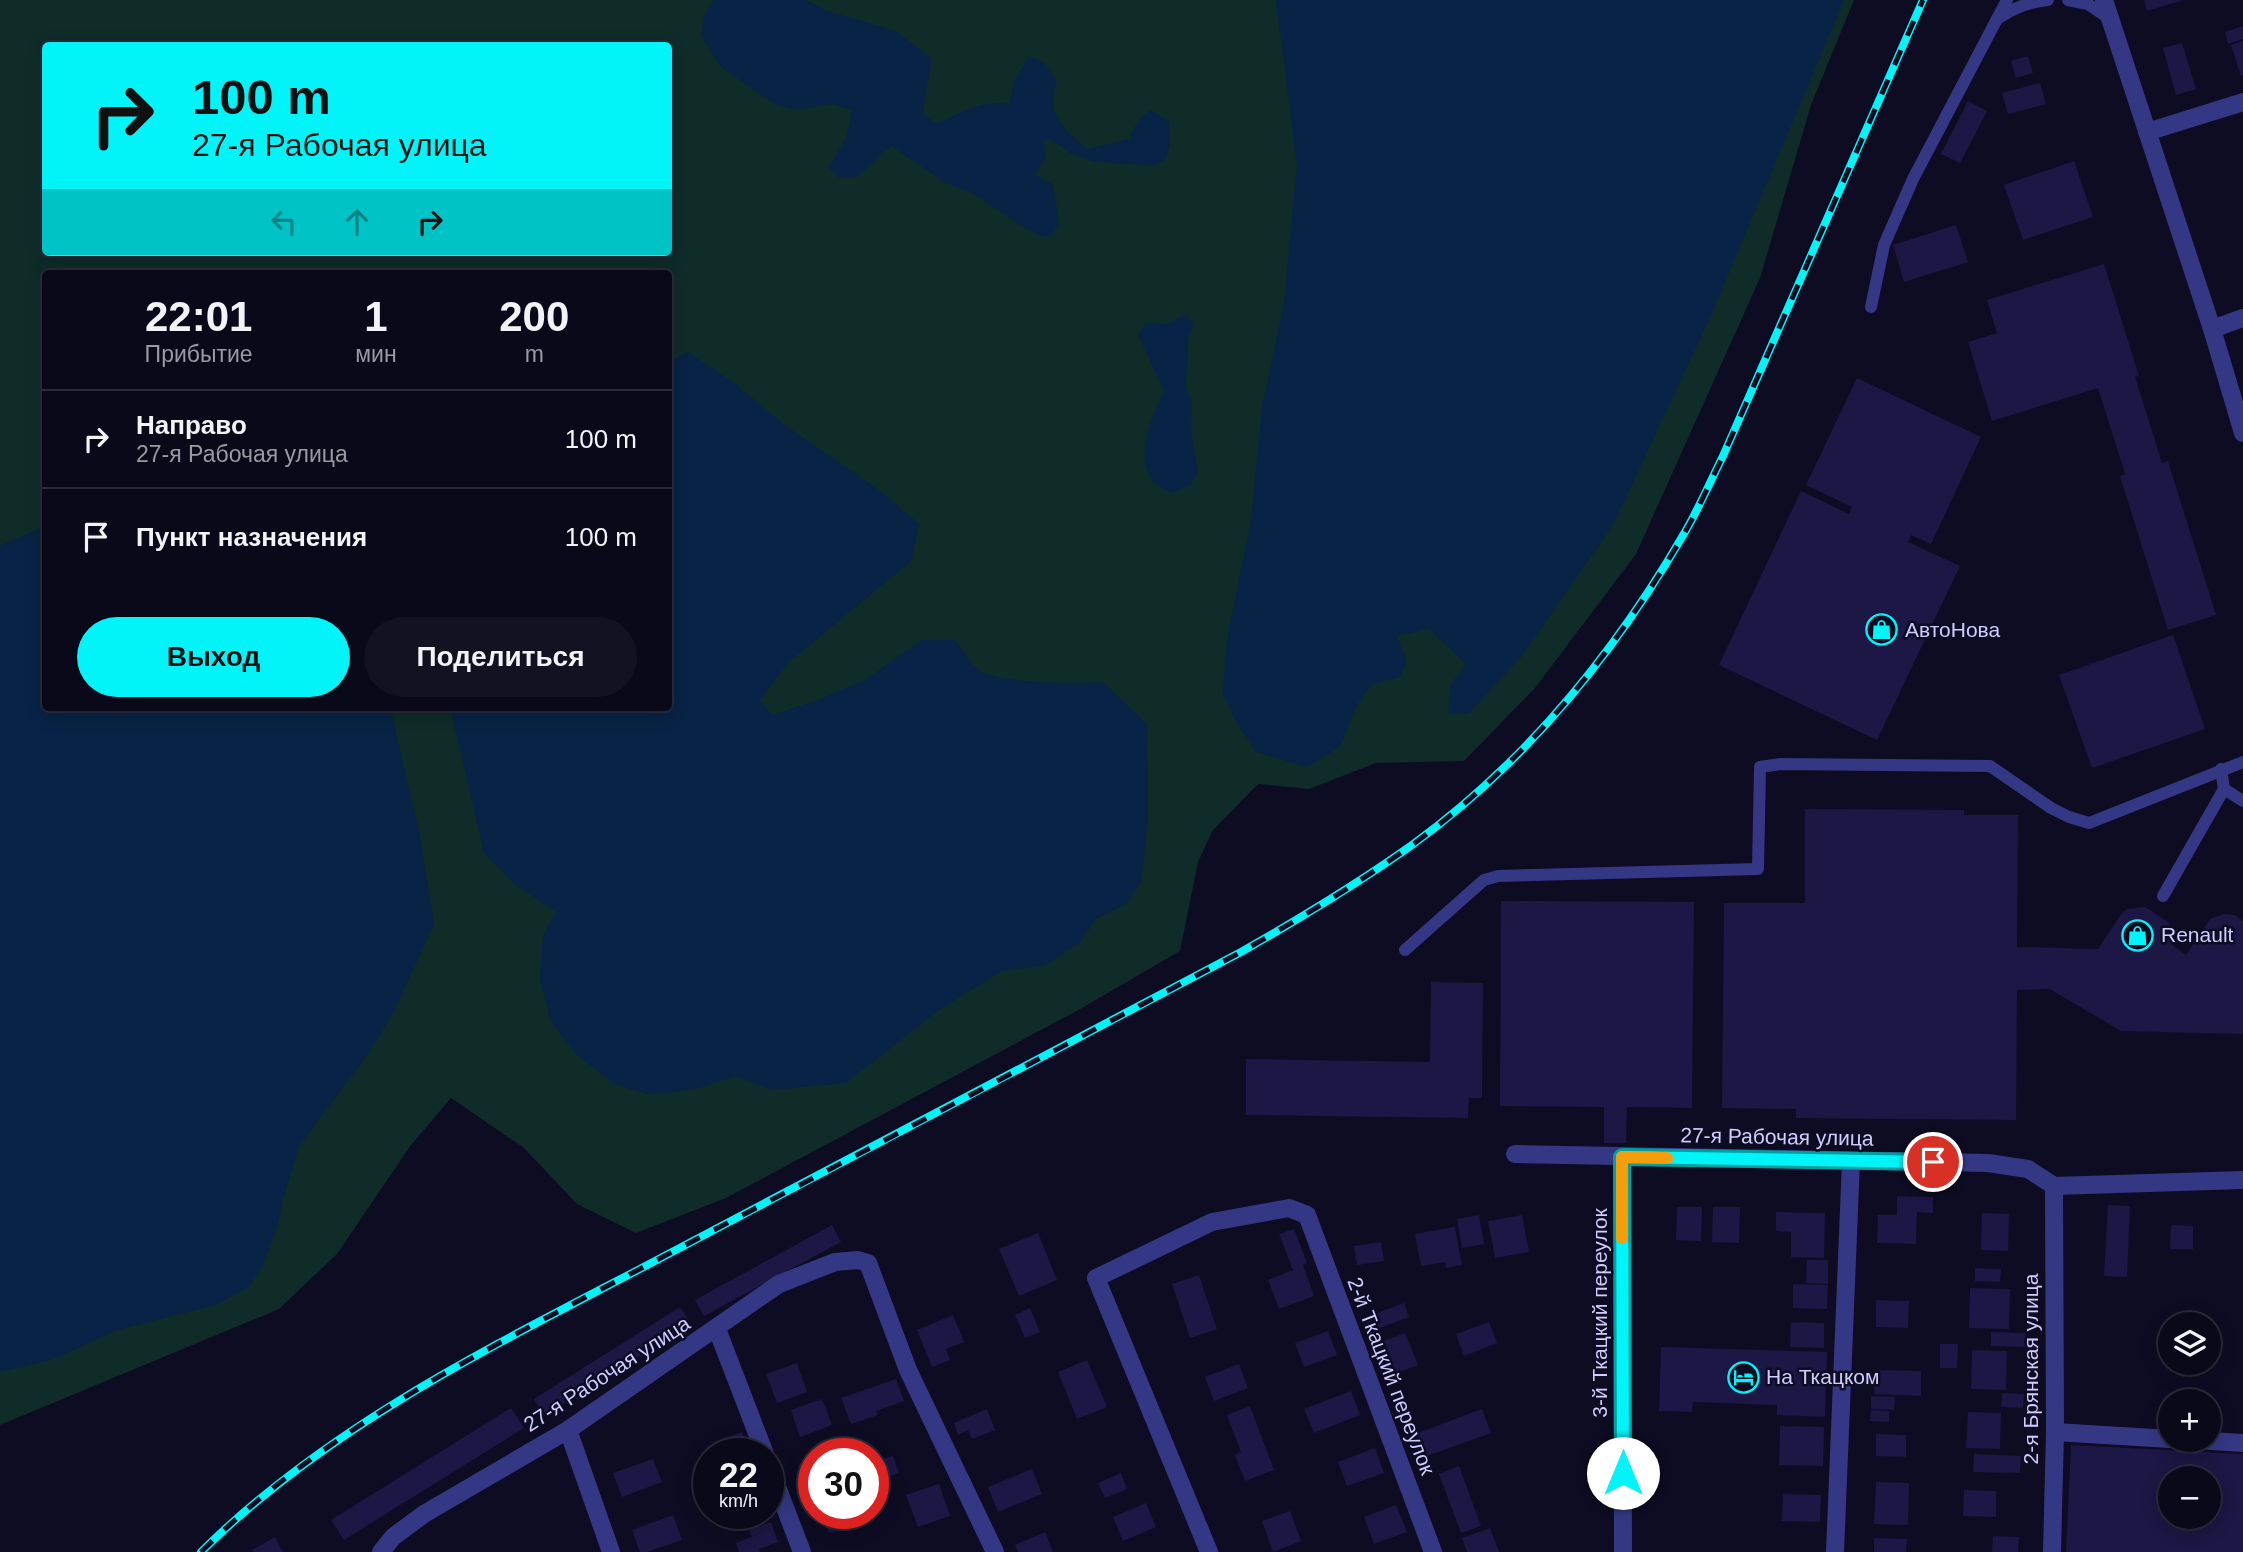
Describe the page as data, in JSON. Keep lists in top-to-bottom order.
{
  "streets": {
    "street": [
      "27-я Рабочая улица",
      "3-й Ткацкий переулок",
      "2-я Брянская улица",
      "2-й Ткацкий переулок"
    ]
  },
  "crossings": [
    ["27-я Рабочая улица", "3-й Ткацкий переулок"],
    ["27-я Рабочая улица", "2-я Брянская улица"]
  ],
  "places": {
    "shop": ["АвтоНова", "Renault"],
    "hotel": ["На Ткацком"]
  },
  "page": {
    "turn": ["100 m", "27-я Рабочая улица"],
    "eta": [
      "22:01",
      "Прибытие",
      "1",
      "мин",
      "200",
      "m"
    ],
    "list": [
      {
        "name": "Направо",
        "note": "27-я Рабочая улица",
        "value": "100 m"
      },
      {
        "name": "Пункт назначения",
        "value": "100 m"
      }
    ],
    "buttons": ["Выход", "Поделиться"],
    "map_buttons": ["+", "−"],
    "speed": "22 km/h",
    "limit": "30"
  }
}
